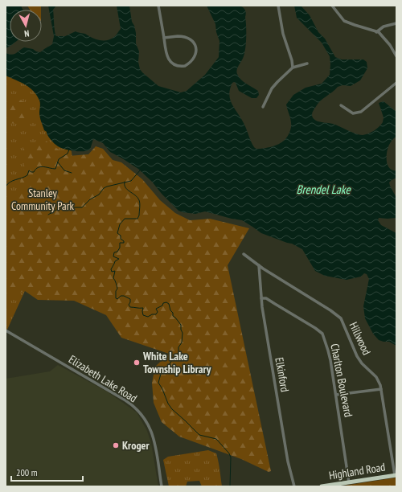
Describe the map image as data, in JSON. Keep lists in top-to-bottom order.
{
  "streets": {
    "highway": ["Highland Road"],
    "street": [
      "Hillwood",
      "Elkinford",
      "Elizabeth Lake Road",
      "Charlton Boulevard"
    ]
  },
  "crossings": [
    ["Hillwood", "Elkinford"],
    ["Hillwood", "Highland Road"],
    ["Elkinford", "Charlton Boulevard"],
    ["Charlton Boulevard", "Highland Road"]
  ],
  "water": ["Brendel Lake"],
  "parks": ["Stanley Community Park"],
  "places": ["White Lake Township Library", "Kroger"],
  "scale_bar": "200 m",
  "north": "bottom"
}
